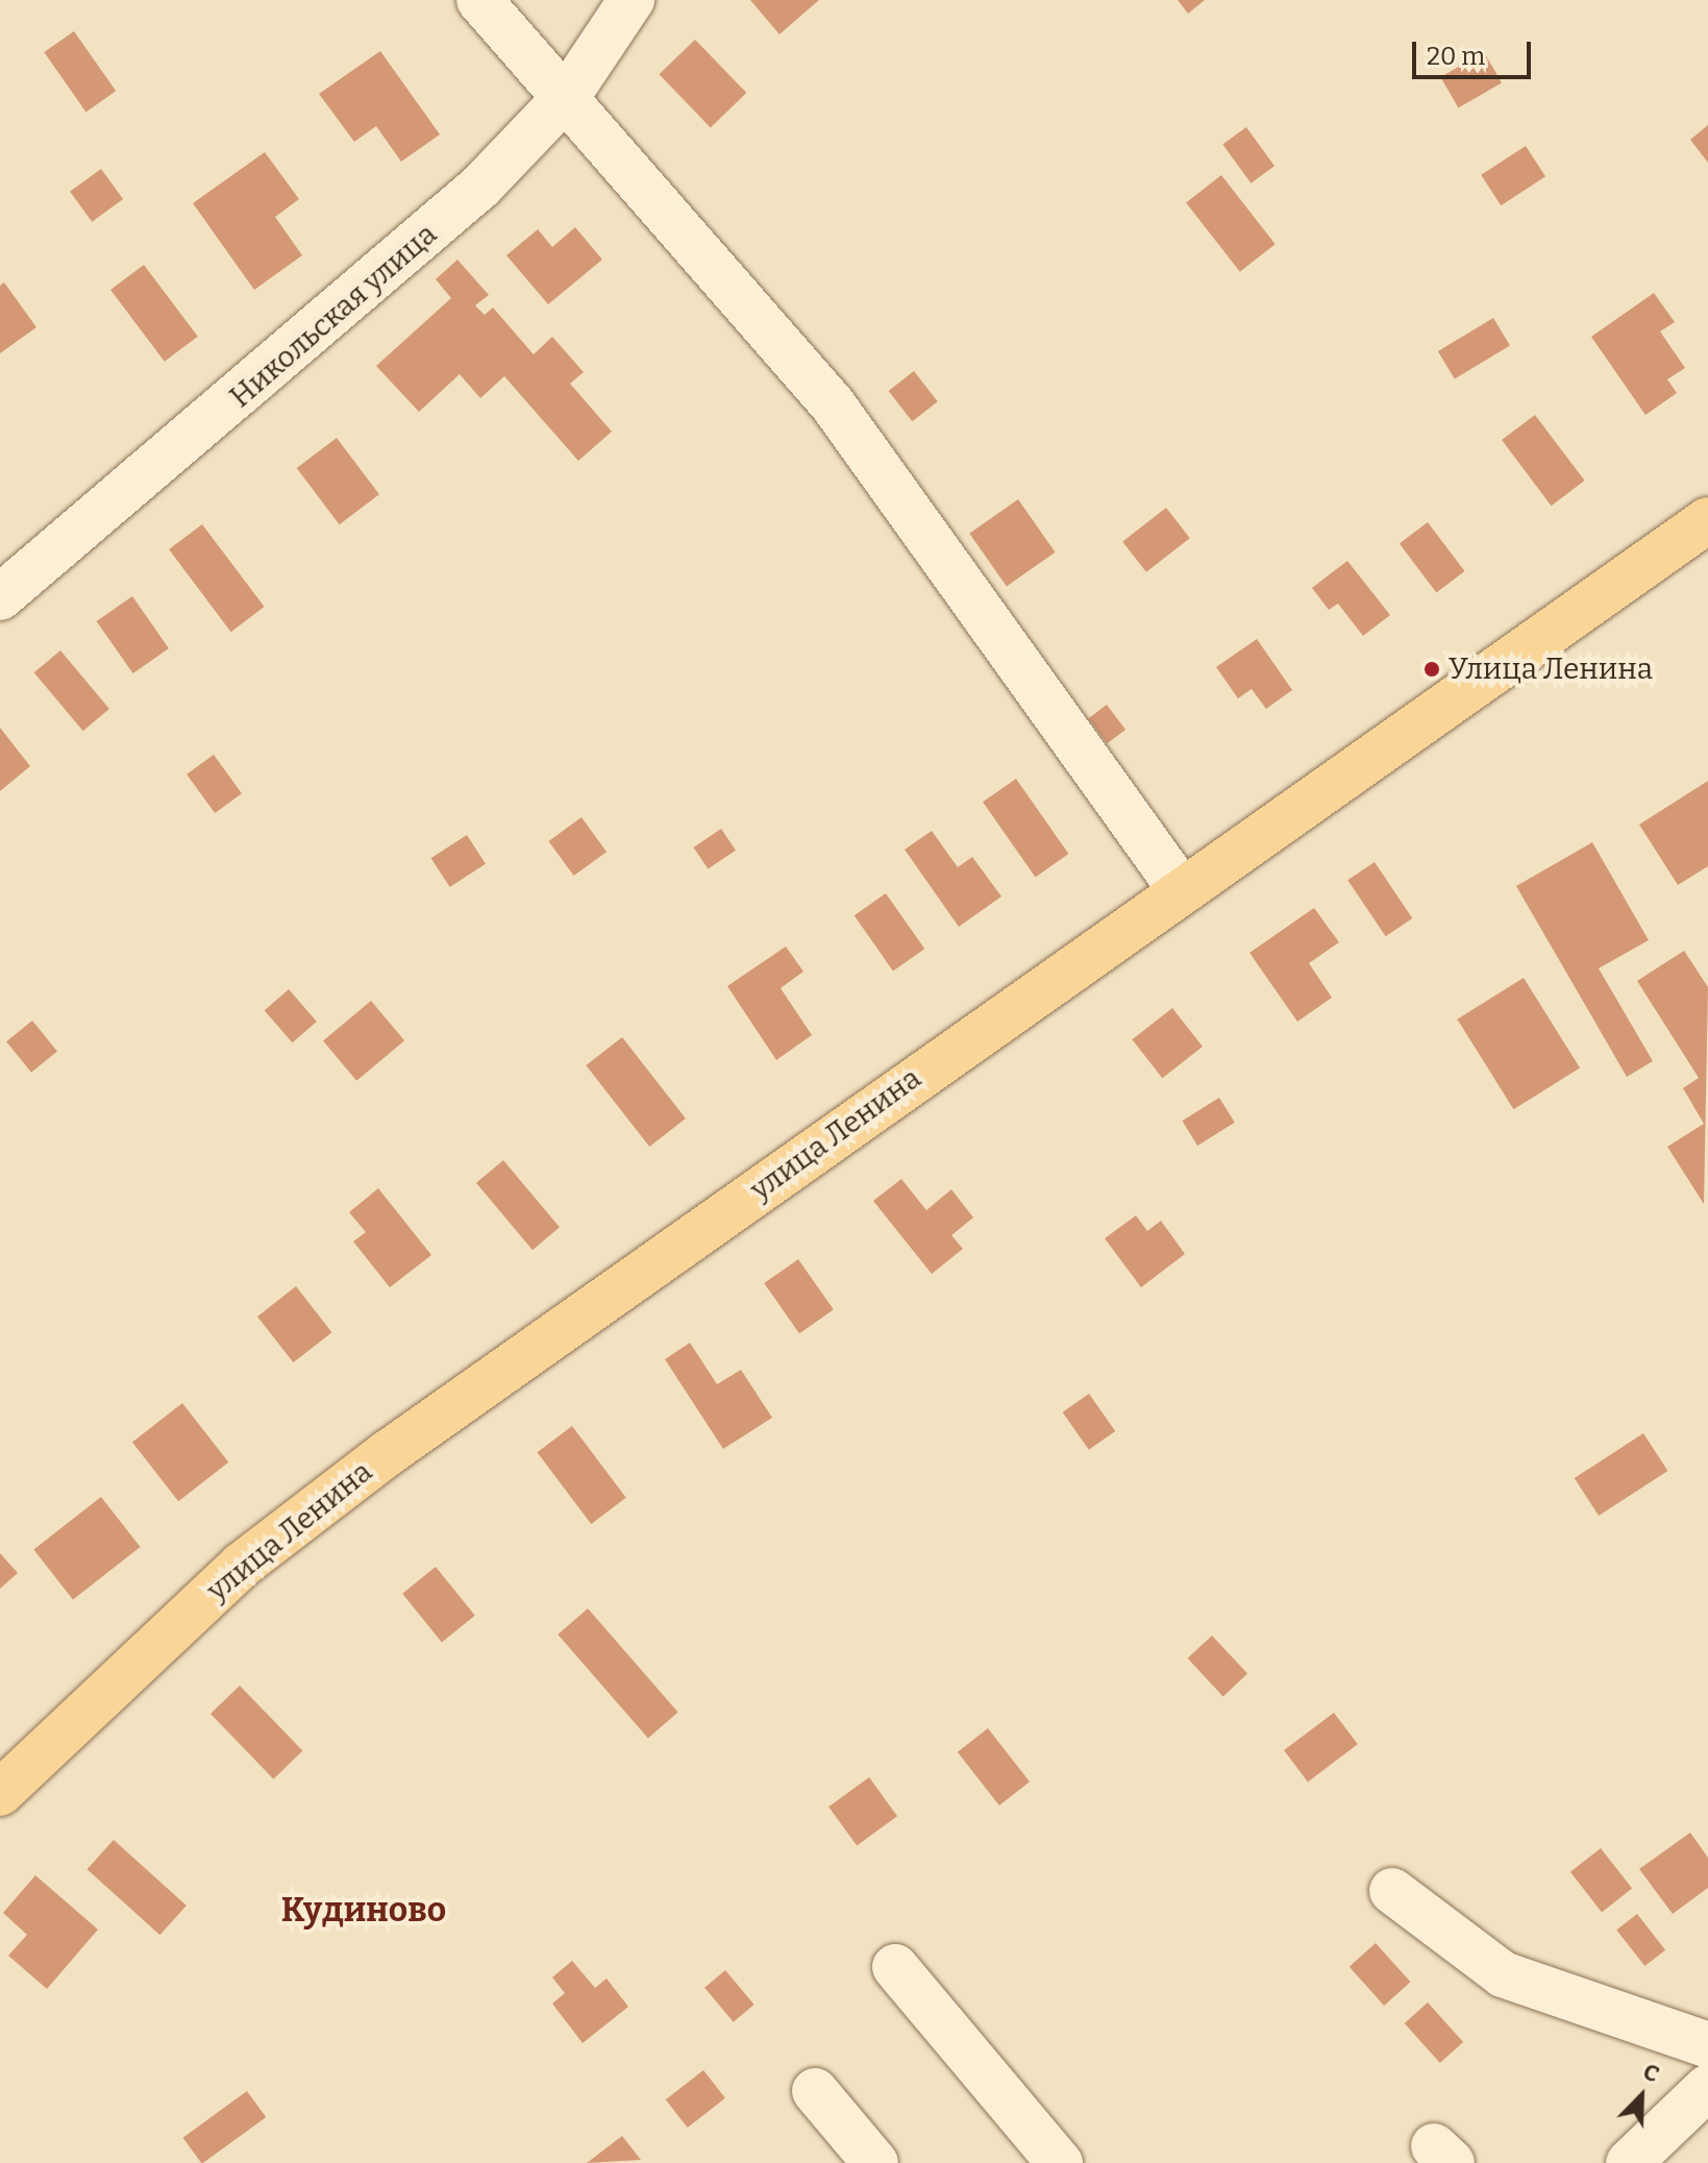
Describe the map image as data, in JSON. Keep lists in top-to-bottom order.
{
  "streets": {
    "main road": ["улица Ленина"],
    "street": ["Никольская улица"]
  },
  "districts": ["Кудиново"],
  "places": ["Улица Ленина"],
  "scale_bar": "20 m",
  "north": "top right"
}
